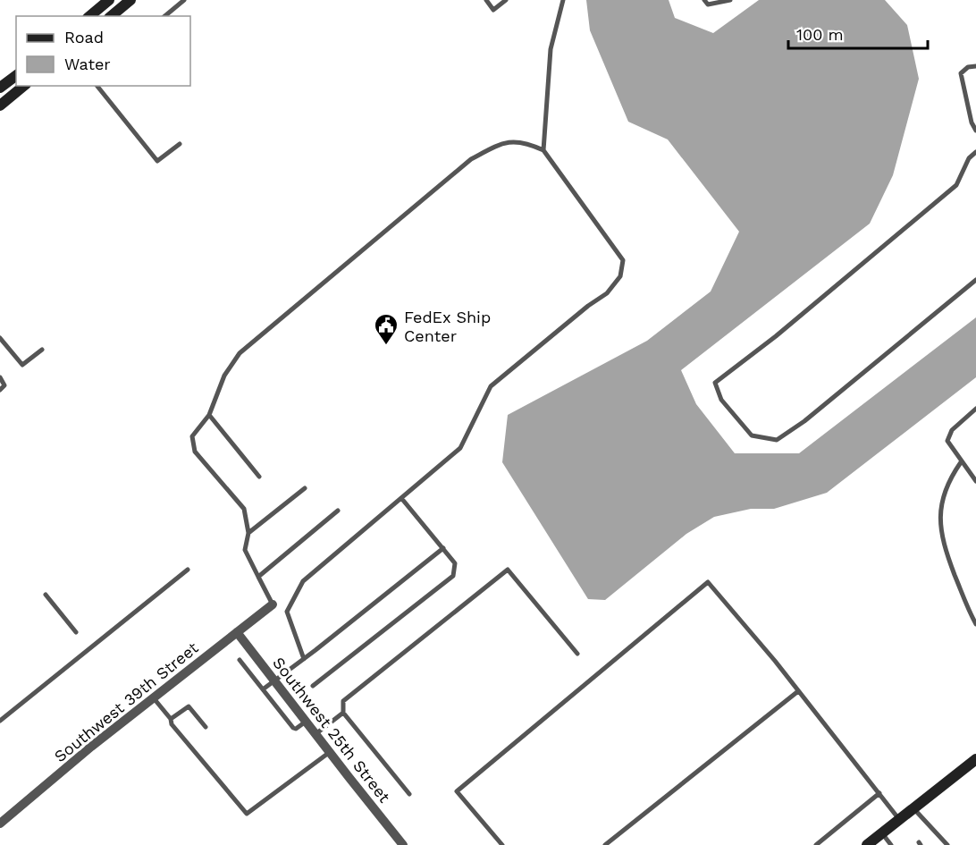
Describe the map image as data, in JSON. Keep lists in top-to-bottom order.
{
  "streets": {
    "street": ["Southwest 39th Street", "Southwest 25th Street"]
  },
  "crossings": [
    ["Southwest 39th Street", "Southwest 25th Street"]
  ],
  "places": {
    "public building": ["FedEx Ship Center"]
  },
  "legend": ["Road", "Water"],
  "scale_bar": "100 m"
}
